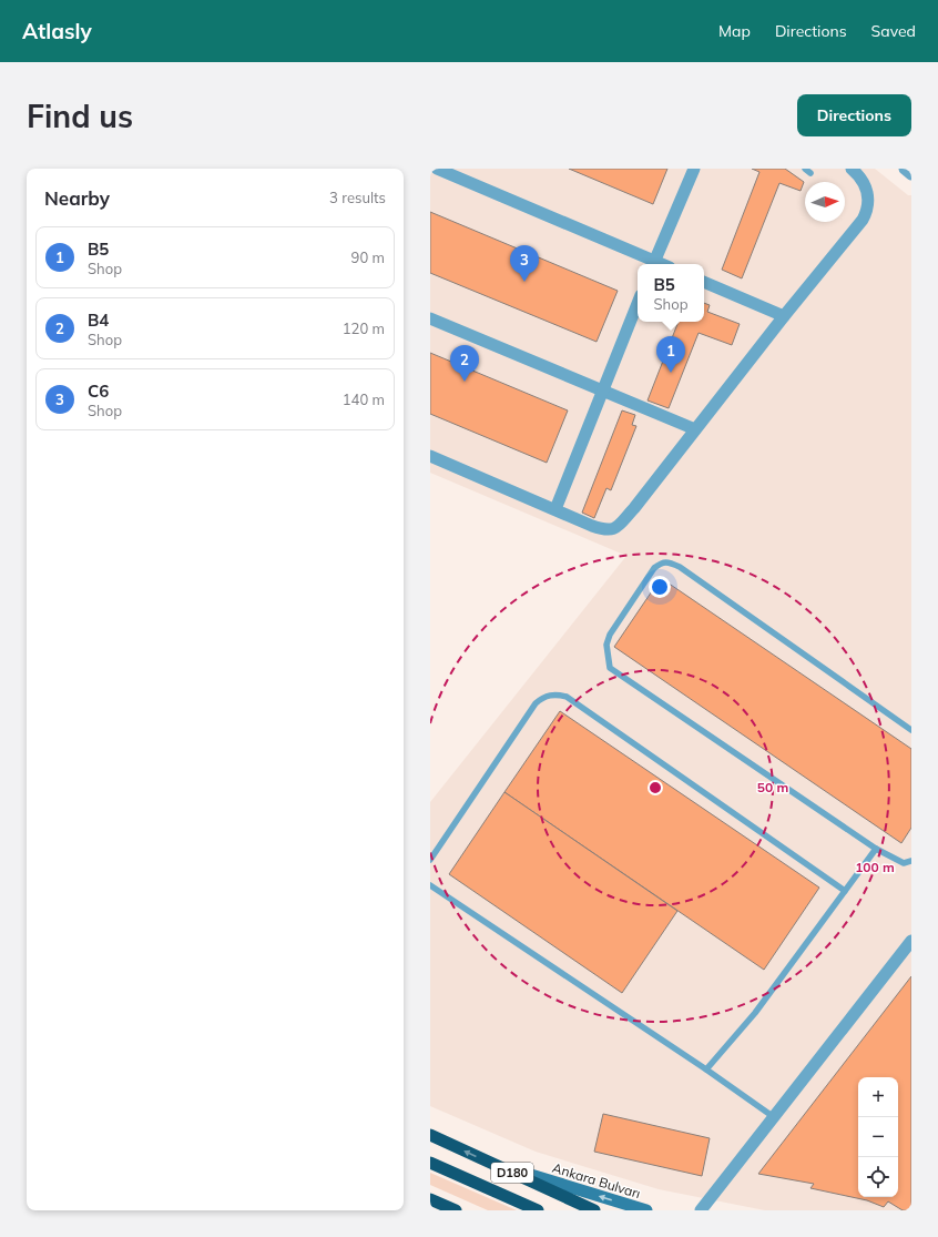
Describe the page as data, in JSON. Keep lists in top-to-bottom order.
{
  "streets": {
    "highway": ["D180"],
    "main road": ["Ankara Bulvarı"]
  },
  "crossings": [
    ["D180", "Ankara Bulvarı"]
  ],
  "one_way": ["Ankara Bulvarı"],
  "north": "right",
  "page": {
    "header": "Atlasly",
    "nav": ["Map", "Directions", "Saved"],
    "buttons": "Directions",
    "title": "Find us",
    "heading": ["Nearby", "3 results"],
    "list": [
      {
        "mark": "1",
        "name": "B5",
        "note": "Shop",
        "value": "90 m"
      },
      {
        "mark": "2",
        "name": "B4",
        "note": "Shop",
        "value": "120 m"
      },
      {
        "mark": "3",
        "name": "C6",
        "note": "Shop",
        "value": "140 m"
      }
    ],
    "pins": ["3", "1", "2"],
    "popup": ["B5", "Shop"],
    "map_buttons": ["+", "−"]
  },
  "rings": ["50 m", "100 m"]
}
